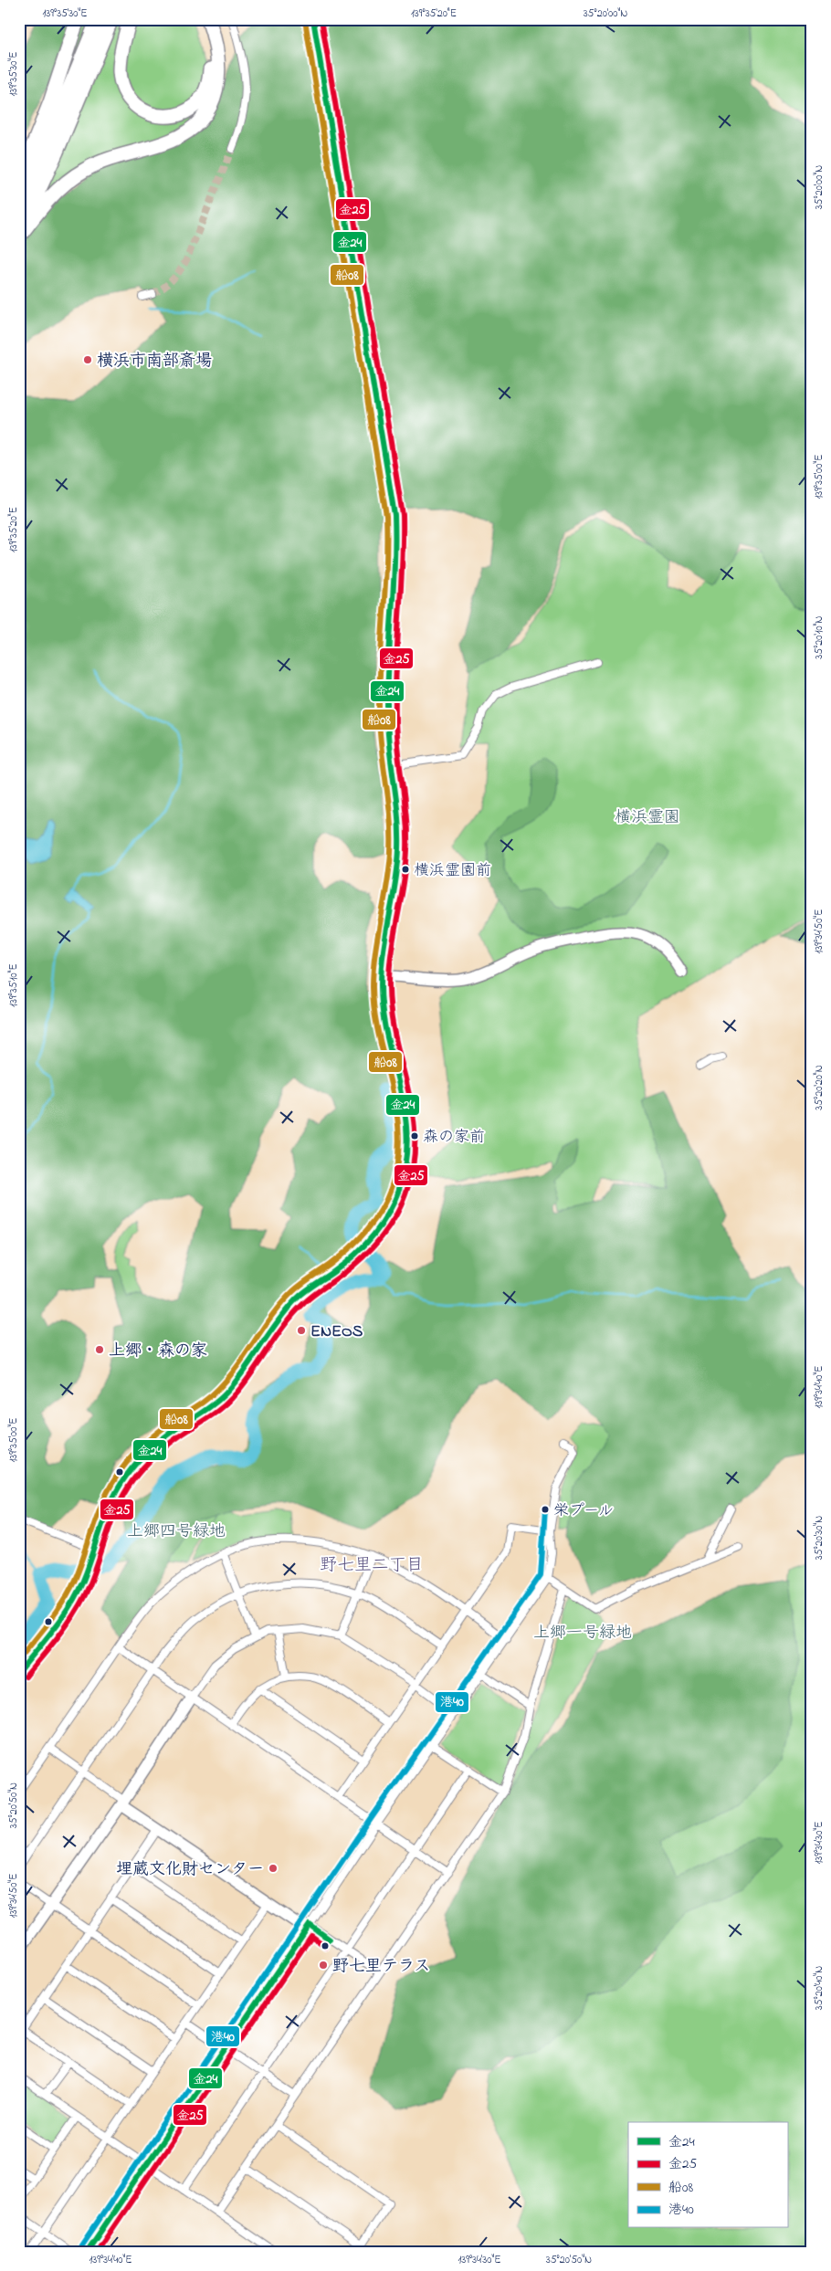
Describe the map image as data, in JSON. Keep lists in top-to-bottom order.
{
  "districts": ["野七里二丁目"],
  "parks": ["横浜霊園", "上郷四号緑地", "上郷一号緑地"],
  "places": [
    "横浜市南部斎場",
    "横浜霊園前",
    "森の家前",
    "ENEOS",
    "上郷・森の家",
    "栄プール",
    "埋蔵文化財センター",
    "野七里テラス"
  ],
  "lines": [
    "transit line 金24",
    "transit line 金25",
    "transit line 船08",
    "transit line 港40"
  ],
  "legend": [
    "金24",
    "金25",
    "船08",
    "港40"
  ],
  "coordinates": [
    "139°35'30\"E",
    "139°35'20\"E",
    "35°20'00\"N",
    "139°35'00\"E",
    "35°20'10\"N",
    "139°34'50\"E",
    "139°35'10\"E",
    "35°20'20\"N",
    "139°34'40\"E",
    "35°20'30\"N",
    "35°20'50\"N",
    "139°34'30\"E",
    "35°20'40\"N"
  ]
}
